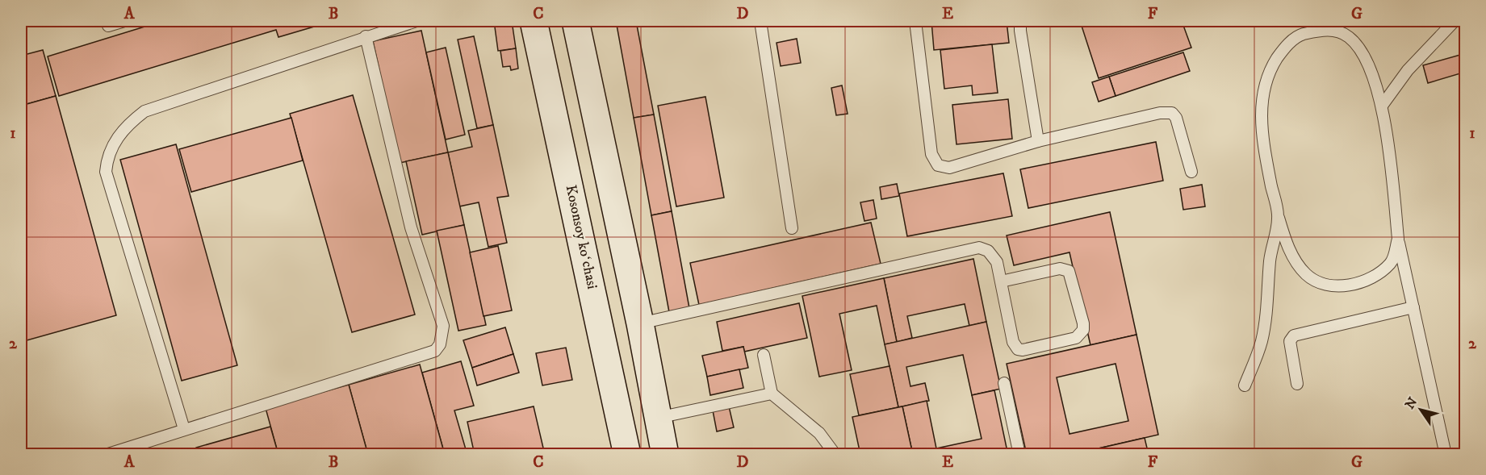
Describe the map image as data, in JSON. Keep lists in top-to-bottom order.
{
  "streets": {
    "street": ["Kosonsoy koʻchasi"]
  },
  "north": "top left",
  "grid": {
    "columns": [
      "A",
      "B",
      "C",
      "D",
      "E",
      "F",
      "G"
    ],
    "rows": ["1", "2"]
  }
}
